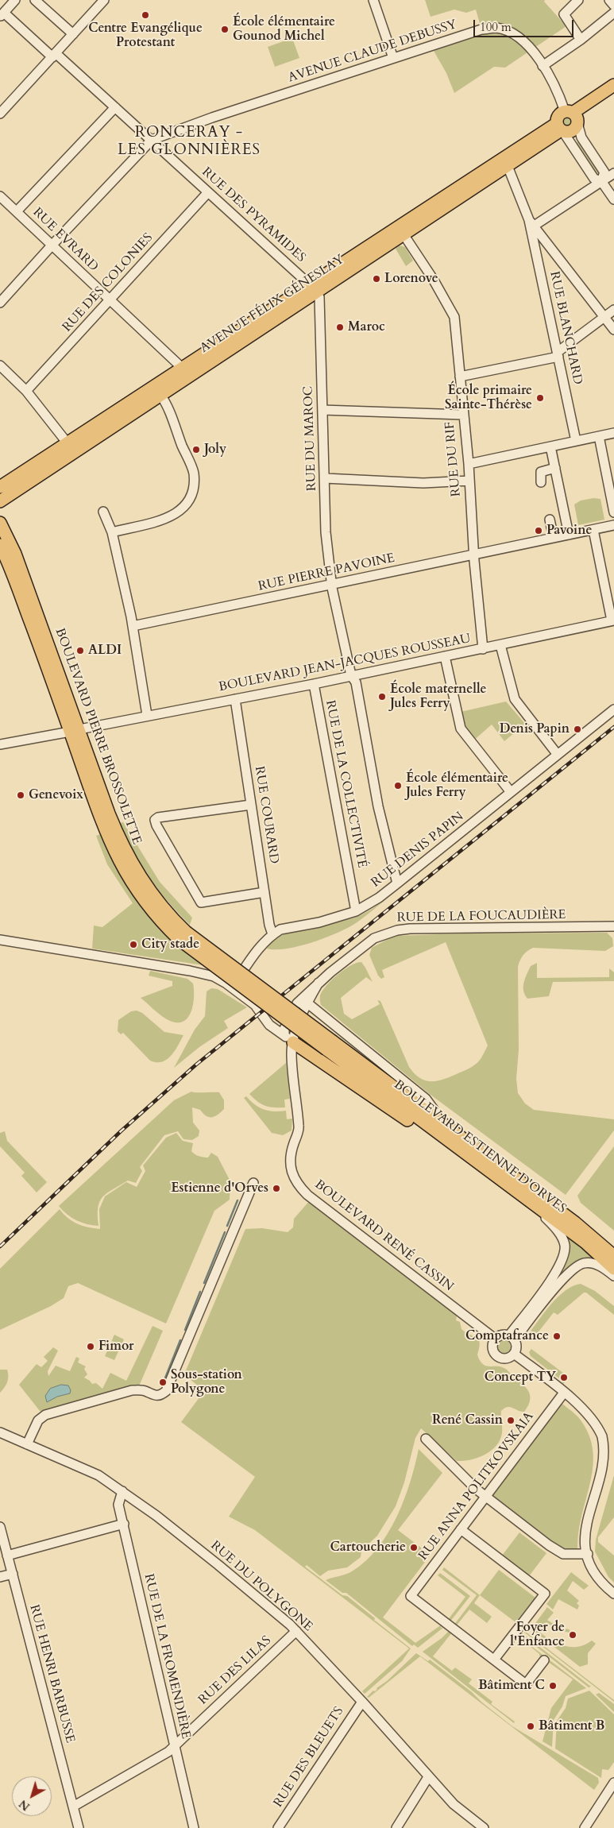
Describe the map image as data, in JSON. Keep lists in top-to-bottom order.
{
  "streets": {
    "main road": ["AVENUE FÉLIX GÉNESLAY", "BOULEVARD PIERRE BROSSOLETTE", "BOULEVARD ESTIENNE D'ORVES"],
    "street": [
      "AVENUE CLAUDE DEBUSSY",
      "RUE DES PYRAMIDES",
      "RUE EVRARD",
      "RUE DES COLONIES",
      "RUE BLANCHARD",
      "RUE DU MAROC",
      "RUE DU RIF",
      "RUE PIERRE PAVOINE",
      "BOULEVARD JEAN-JACQUES ROUSSEAU",
      "RUE DE LA COLLECTIVITÉ",
      "RUE COURARD",
      "RUE DENIS PAPIN",
      "RUE DE LA FOUCAUDIÈRE",
      "BOULEVARD RENÉ CASSIN",
      "RUE ANNA POLITKOVSKAIA",
      "RUE DU POLYGONE",
      "RUE DE LA FROMENDIÈRE",
      "RUE DES LILAS",
      "RUE HENRI BARBUSSE",
      "RUE DES BLEUETS"
    ]
  },
  "crossings": [
    ["AVENUE CLAUDE DEBUSSY", "RUE DES PYRAMIDES"],
    ["AVENUE CLAUDE DEBUSSY", "AVENUE FÉLIX GÉNESLAY"],
    ["RUE DES PYRAMIDES", "RUE DES COLONIES"],
    ["RUE DES PYRAMIDES", "AVENUE FÉLIX GÉNESLAY"],
    ["RUE DES PYRAMIDES", "RUE DU MAROC"],
    ["RUE EVRARD", "RUE DES COLONIES"],
    ["RUE EVRARD", "AVENUE FÉLIX GÉNESLAY"],
    ["AVENUE FÉLIX GÉNESLAY", "RUE DU MAROC"],
    ["AVENUE FÉLIX GÉNESLAY", "RUE DU RIF"],
    ["RUE DU MAROC", "RUE PIERRE PAVOINE"],
    ["RUE DU MAROC", "BOULEVARD JEAN-JACQUES ROUSSEAU"],
    ["RUE DU MAROC", "RUE DENIS PAPIN"],
    ["RUE DU RIF", "RUE PIERRE PAVOINE"],
    ["RUE DU RIF", "BOULEVARD JEAN-JACQUES ROUSSEAU"],
    ["BOULEVARD JEAN-JACQUES ROUSSEAU", "BOULEVARD PIERRE BROSSOLETTE"],
    ["BOULEVARD JEAN-JACQUES ROUSSEAU", "RUE DE LA COLLECTIVITÉ"],
    ["BOULEVARD JEAN-JACQUES ROUSSEAU", "RUE COURARD"],
    ["BOULEVARD PIERRE BROSSOLETTE", "BOULEVARD ESTIENNE D'ORVES"],
    ["RUE DE LA COLLECTIVITÉ", "RUE DENIS PAPIN"],
    ["RUE COURARD", "RUE DENIS PAPIN"],
    ["RUE DE LA FOUCAUDIÈRE", "BOULEVARD RENÉ CASSIN"],
    ["RUE DU POLYGONE", "RUE DE LA FROMENDIÈRE"],
    ["RUE DU POLYGONE", "RUE DES LILAS"],
    ["RUE DU POLYGONE", "RUE DES BLEUETS"],
    ["RUE DE LA FROMENDIÈRE", "RUE DES LILAS"],
    ["RUE DES LILAS", "RUE HENRI BARBUSSE"]
  ],
  "districts": ["RONCERAY - LES GLONNIÈRES"],
  "places": [
    "Centre Evangélique Protestant",
    "École élémentaire Gounod Michel",
    "Lorenove",
    "Maroc",
    "École primaire Sainte-Thérèse",
    "Joly",
    "Pavoine",
    "ALDI",
    "École maternelle Jules Ferry",
    "Denis Papin",
    "École élémentaire Jules Ferry",
    "Genevoix",
    "City stade",
    "Estienne d'Orves",
    "Comptafrance",
    "Fimor",
    "Concept TY",
    "Sous-station Polygone",
    "René Cassin",
    "Cartoucherie",
    "Foyer de l'Enfance",
    "Bâtiment C",
    "Bâtiment B"
  ],
  "scale_bar": "100 m",
  "north": "bottom left"
}
